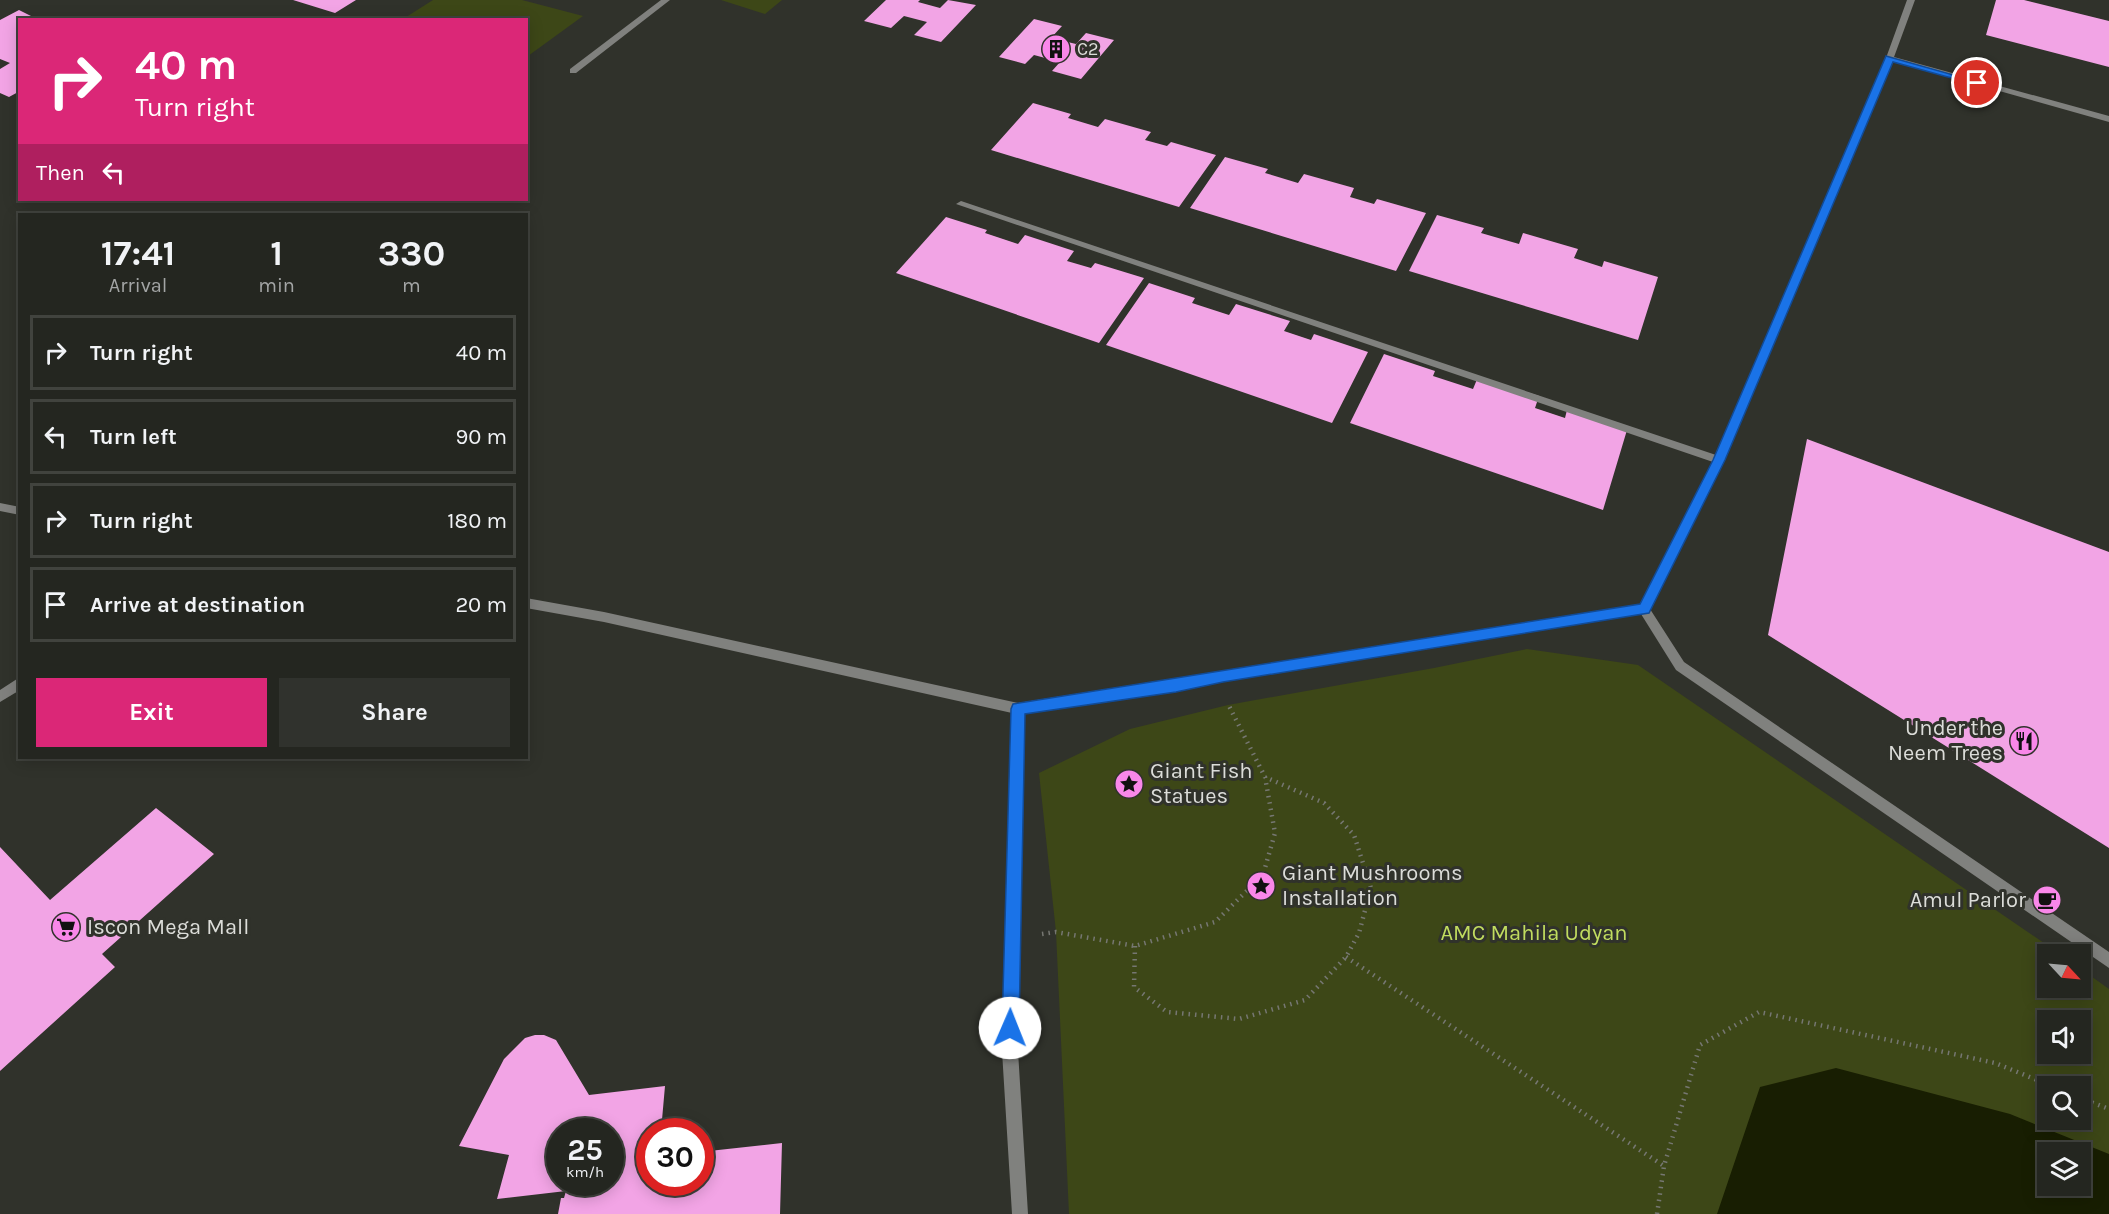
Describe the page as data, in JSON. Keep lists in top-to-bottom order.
{
  "parks": ["AMC Mahila Udyan"],
  "places": {
    "building": ["C2"],
    "restaurant": ["Under the Neem Trees"],
    "place": ["Giant Fish Statues", "Giant Mushrooms Installation"],
    "cafe": ["Amul Parlor"],
    "supermarket": ["Iscon Mega Mall"]
  },
  "north": "bottom right",
  "page": {
    "turn": ["40 m", "Turn right"],
    "then": "Then",
    "eta": [
      "17:41",
      "Arrival",
      "1",
      "min",
      "330",
      "m"
    ],
    "list": [
      {
        "name": "Turn right",
        "value": "40 m"
      },
      {
        "name": "Turn left",
        "value": "90 m"
      },
      {
        "name": "Turn right",
        "value": "180 m"
      },
      {
        "name": "Arrive at destination",
        "value": "20 m"
      }
    ],
    "buttons": ["Exit", "Share"],
    "speed": "25 km/h",
    "limit": "30"
  }
}
